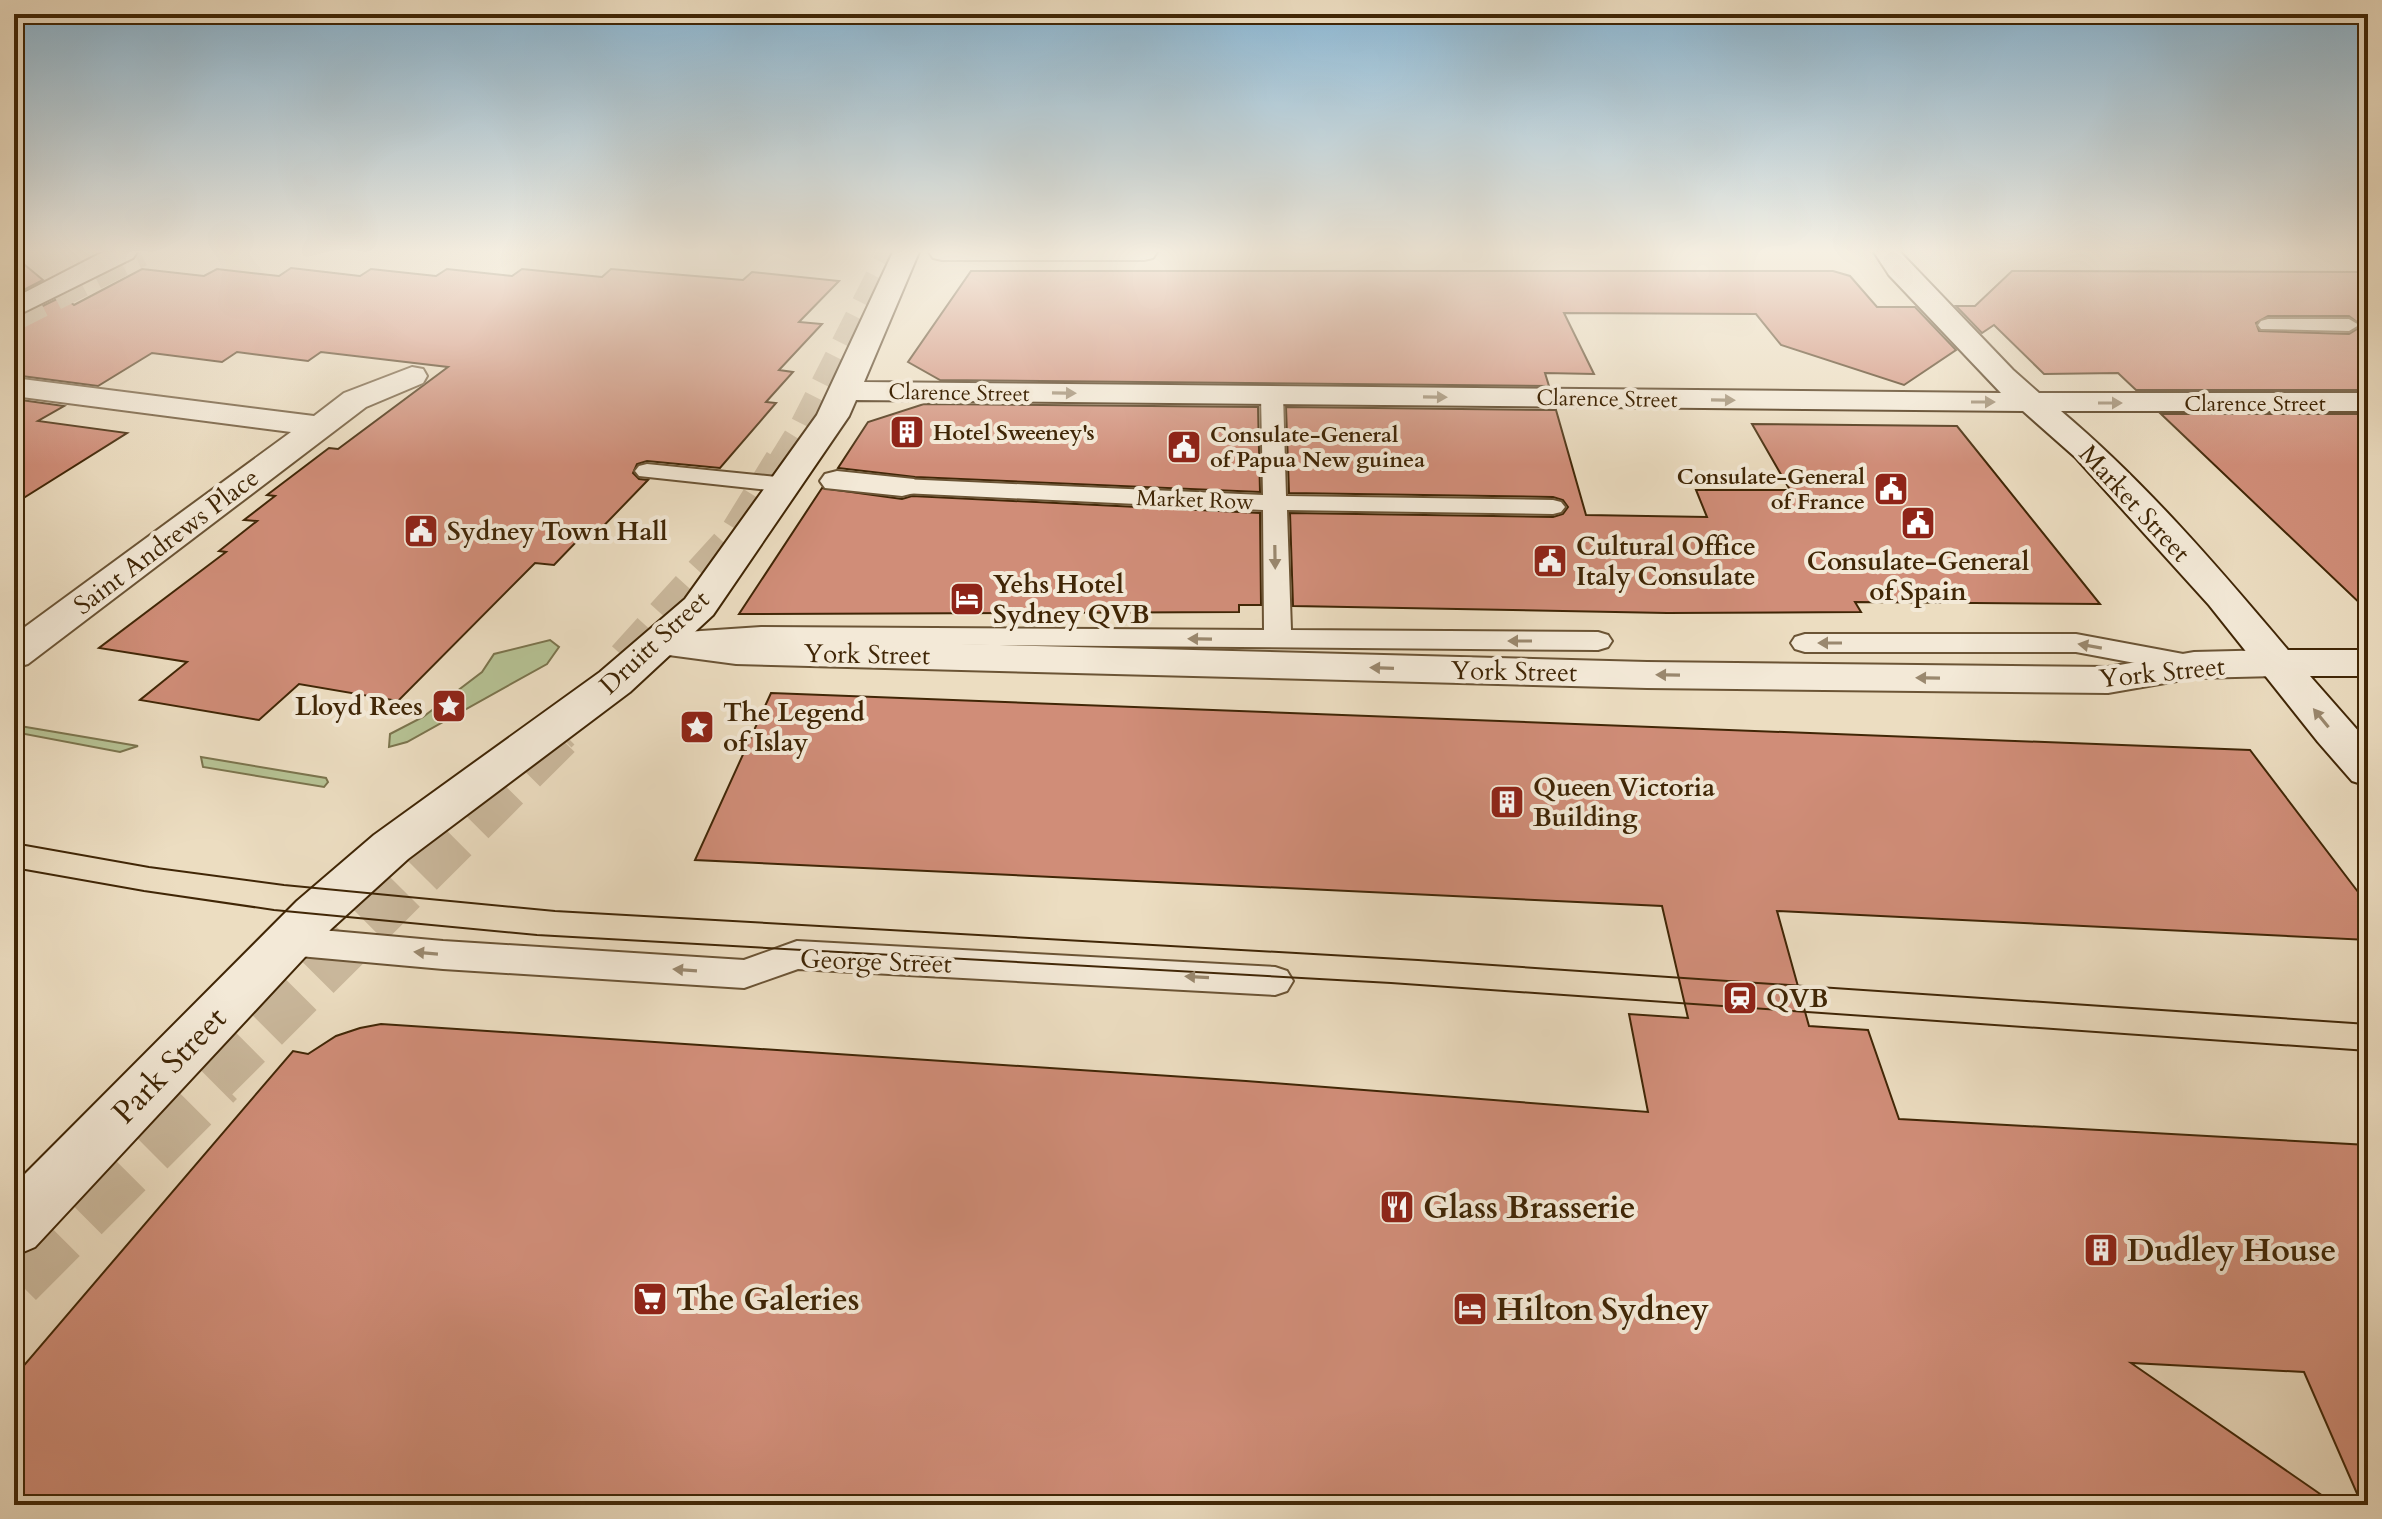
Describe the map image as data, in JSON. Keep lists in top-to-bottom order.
{
  "streets": {
    "street": [
      "Clarence Street",
      "Market Row",
      "Market Street",
      "Saint Andrews Place",
      "Druitt Street",
      "York Street",
      "Park Street"
    ],
    "lane": ["George Street"]
  },
  "crossings": [
    ["Clarence Street", "Market Street"],
    ["Clarence Street", "Druitt Street"],
    ["Market Street", "York Street"],
    ["Druitt Street", "York Street"],
    ["Druitt Street", "George Street"],
    ["Druitt Street", "Park Street"],
    ["George Street", "Park Street"]
  ],
  "one_way": ["Clarence Street", "York Street", "George Street"],
  "places": {
    "building": ["Hotel Sweeney's", "Queen Victoria Building", "Dudley House"],
    "public building": [
      "Consulate-General of Papua New guinea",
      "Consulate-General of France",
      "Consulate-General of Spain",
      "Sydney Town Hall",
      "Cultural Office Italy Consulate"
    ],
    "hotel": ["Yehs Hotel Sydney QVB", "Hilton Sydney"],
    "place": ["Lloyd Rees", "The Legend of Islay"],
    "station": ["QVB"],
    "restaurant": ["Glass Brasserie"],
    "supermarket": ["The Galeries"]
  }
}
